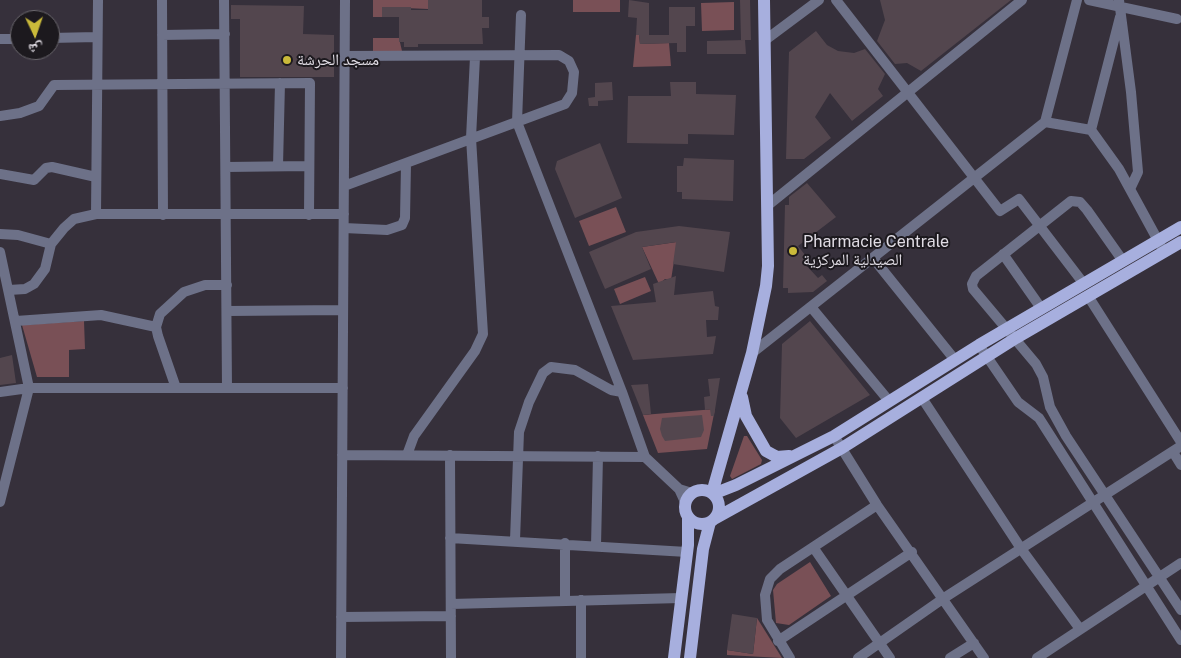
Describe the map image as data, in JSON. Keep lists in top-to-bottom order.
{
  "places": ["مسجد الحرشة", "Pharmacie Centrale الصيدلية المركزية"],
  "north": "bottom"
}
